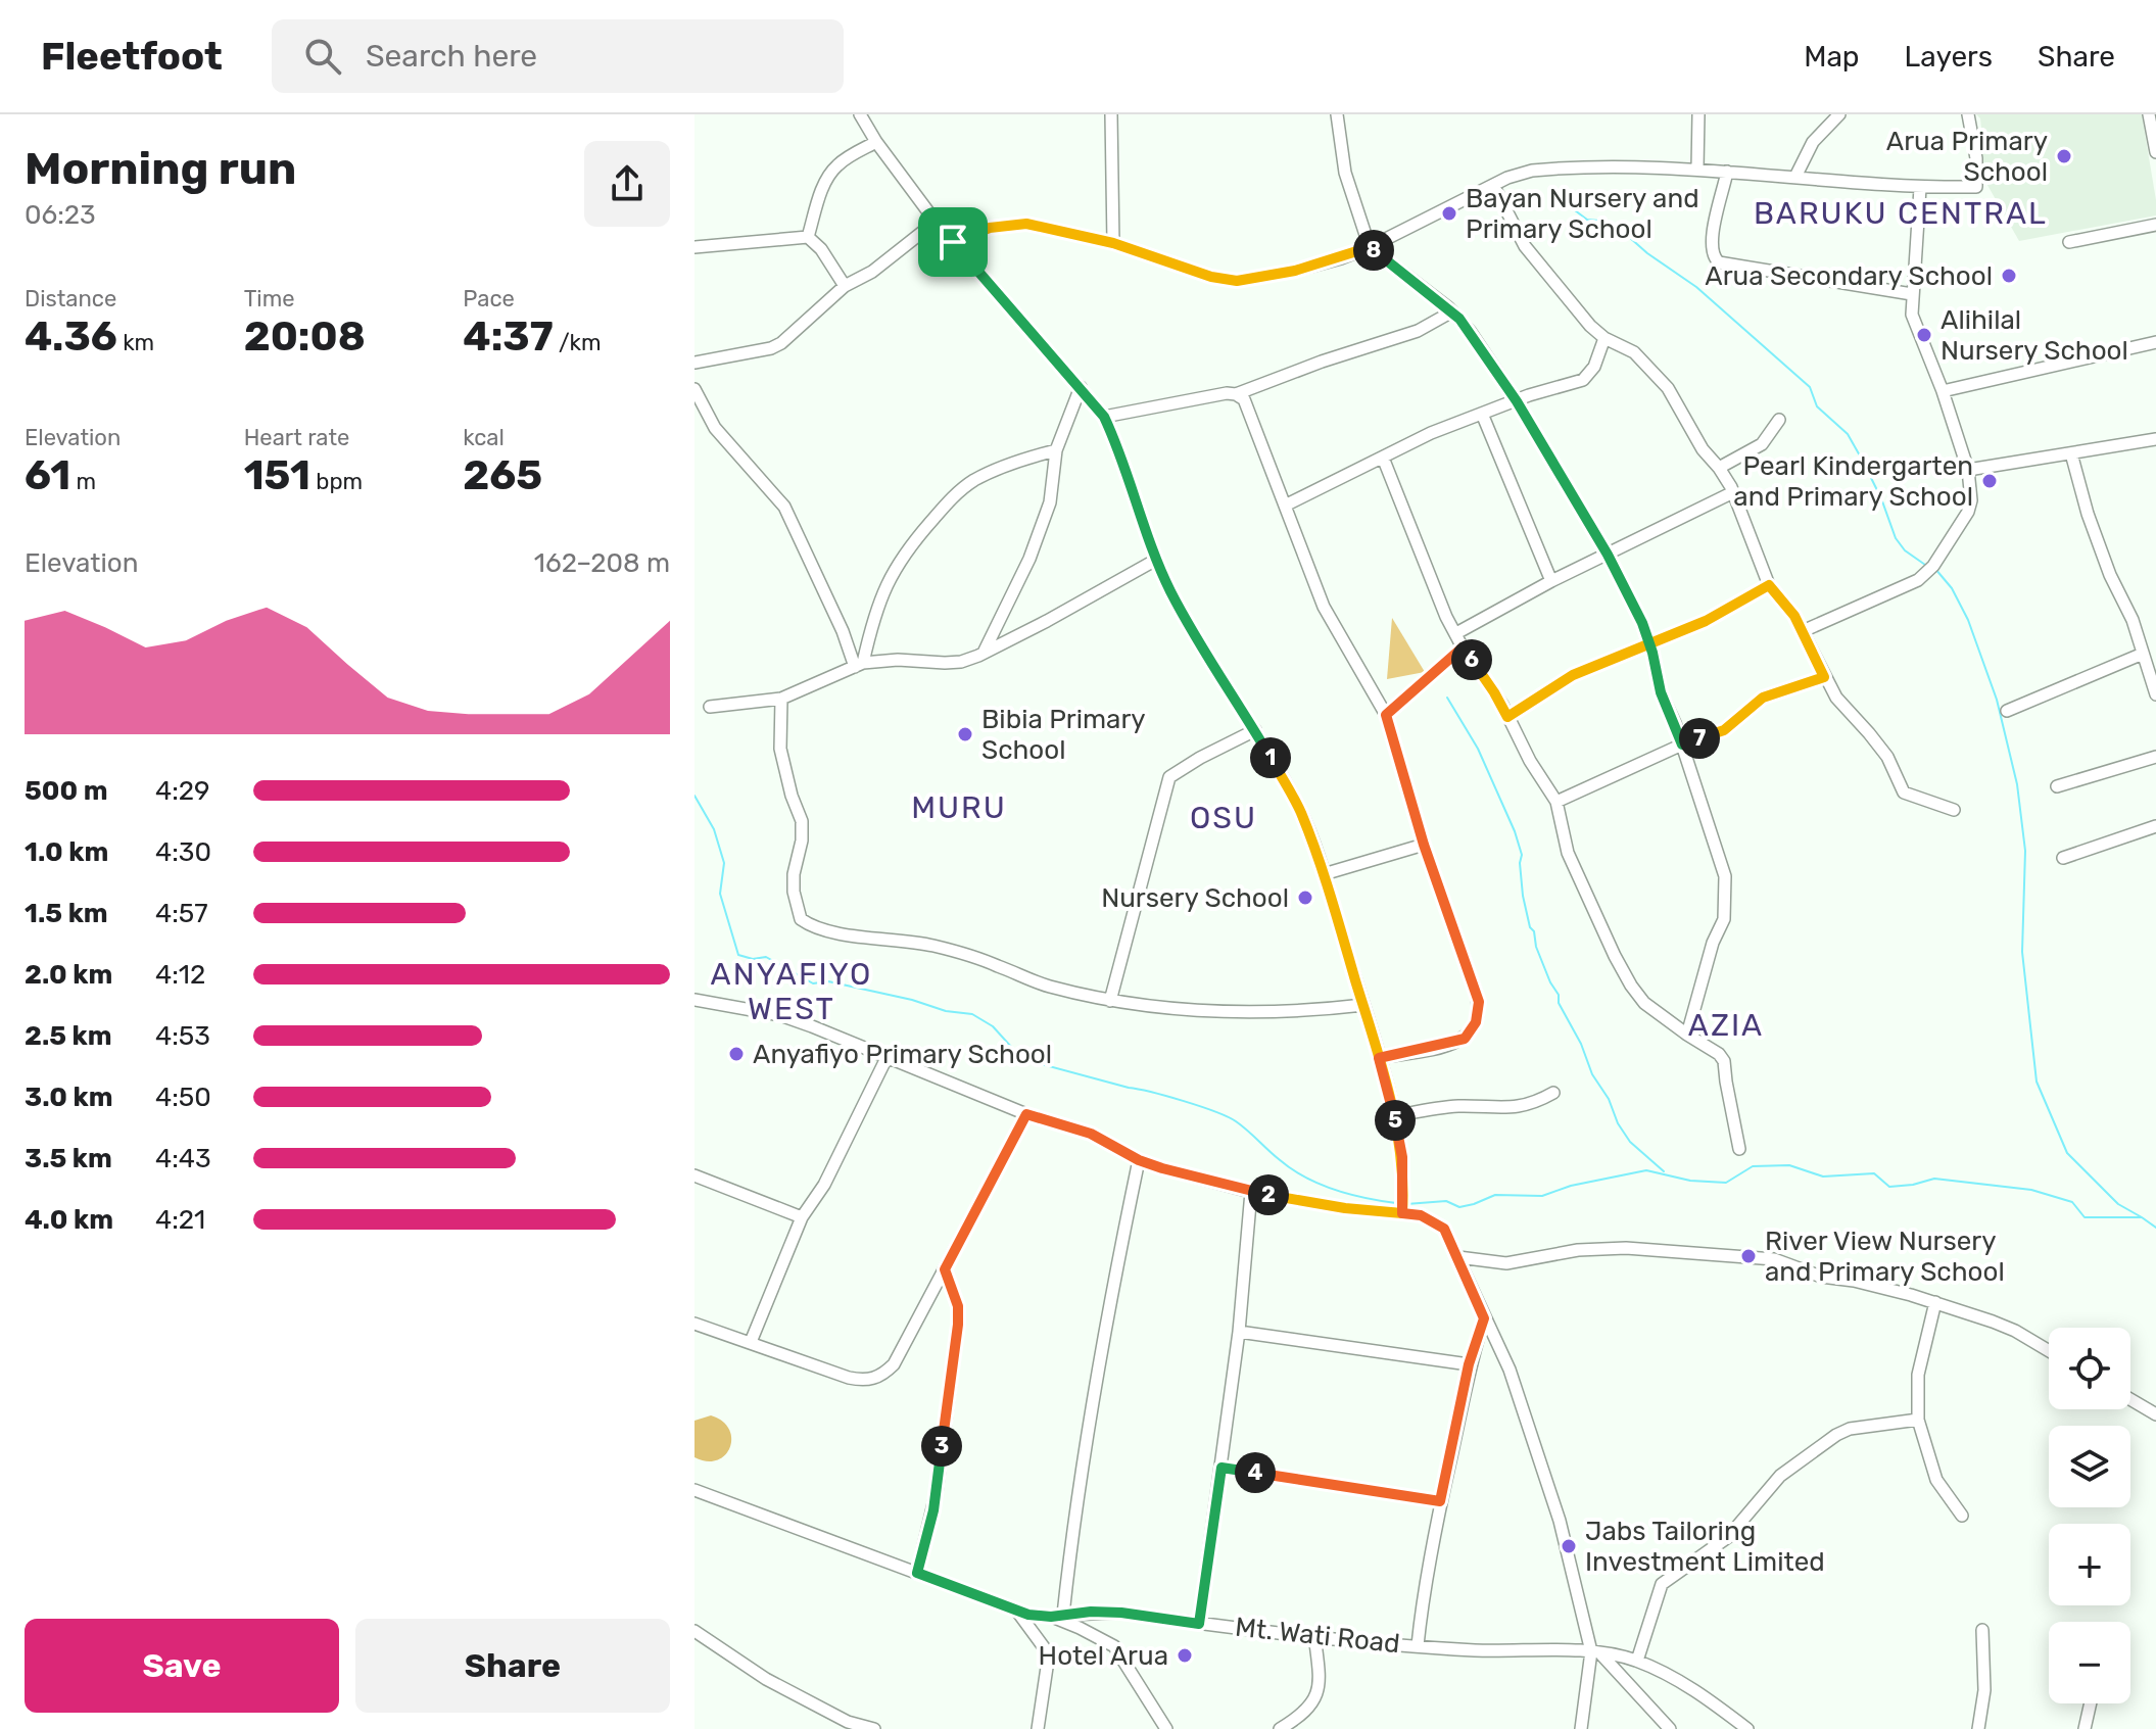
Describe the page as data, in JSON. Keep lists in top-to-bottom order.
{
  "streets": {
    "street": ["Mt. Wati Road"]
  },
  "districts": [
    "BARUKU CENTRAL",
    "MURU",
    "OSU",
    "ANYAFIYO WEST",
    "AZIA"
  ],
  "places": [
    "Arua Primary School",
    "Bayan Nursery and Primary School",
    "Arua Secondary School",
    "Alihilal Nursery School",
    "Pearl Kindergarten and Primary School",
    "Bibia Primary School",
    "Nursery School",
    "Anyafiyo Primary School",
    "River View Nursery and Primary School",
    "Jabs Tailoring Investment Limited",
    "Hotel Arua"
  ],
  "page": {
    "header": "Fleetfoot",
    "search": "Search here",
    "nav": ["Map", "Layers", "Share"],
    "heading": ["Morning run", "06:23"],
    "pins": [
      "8",
      "6",
      "7",
      "1",
      "5",
      "2",
      "3",
      "4"
    ],
    "stats": [
      ["Distance", "4.36 km"],
      ["Time", "20:08"],
      ["Pace", "4:37 /km"],
      ["Elevation", "61 m"],
      ["Heart rate", "151 bpm"],
      ["kcal", "265"]
    ],
    "chart": ["Elevation", "162–208 m"],
    "list": [
      {
        "name": "500 m",
        "note": "4:29"
      },
      {
        "name": "1.0 km",
        "note": "4:30"
      },
      {
        "name": "1.5 km",
        "note": "4:57"
      },
      {
        "name": "2.0 km",
        "note": "4:12"
      },
      {
        "name": "2.5 km",
        "note": "4:53"
      },
      {
        "name": "3.0 km",
        "note": "4:50"
      },
      {
        "name": "3.5 km",
        "note": "4:43"
      },
      {
        "name": "4.0 km",
        "note": "4:21"
      }
    ],
    "map_buttons": ["+", "−"],
    "buttons": ["Save", "Share"]
  }
}
